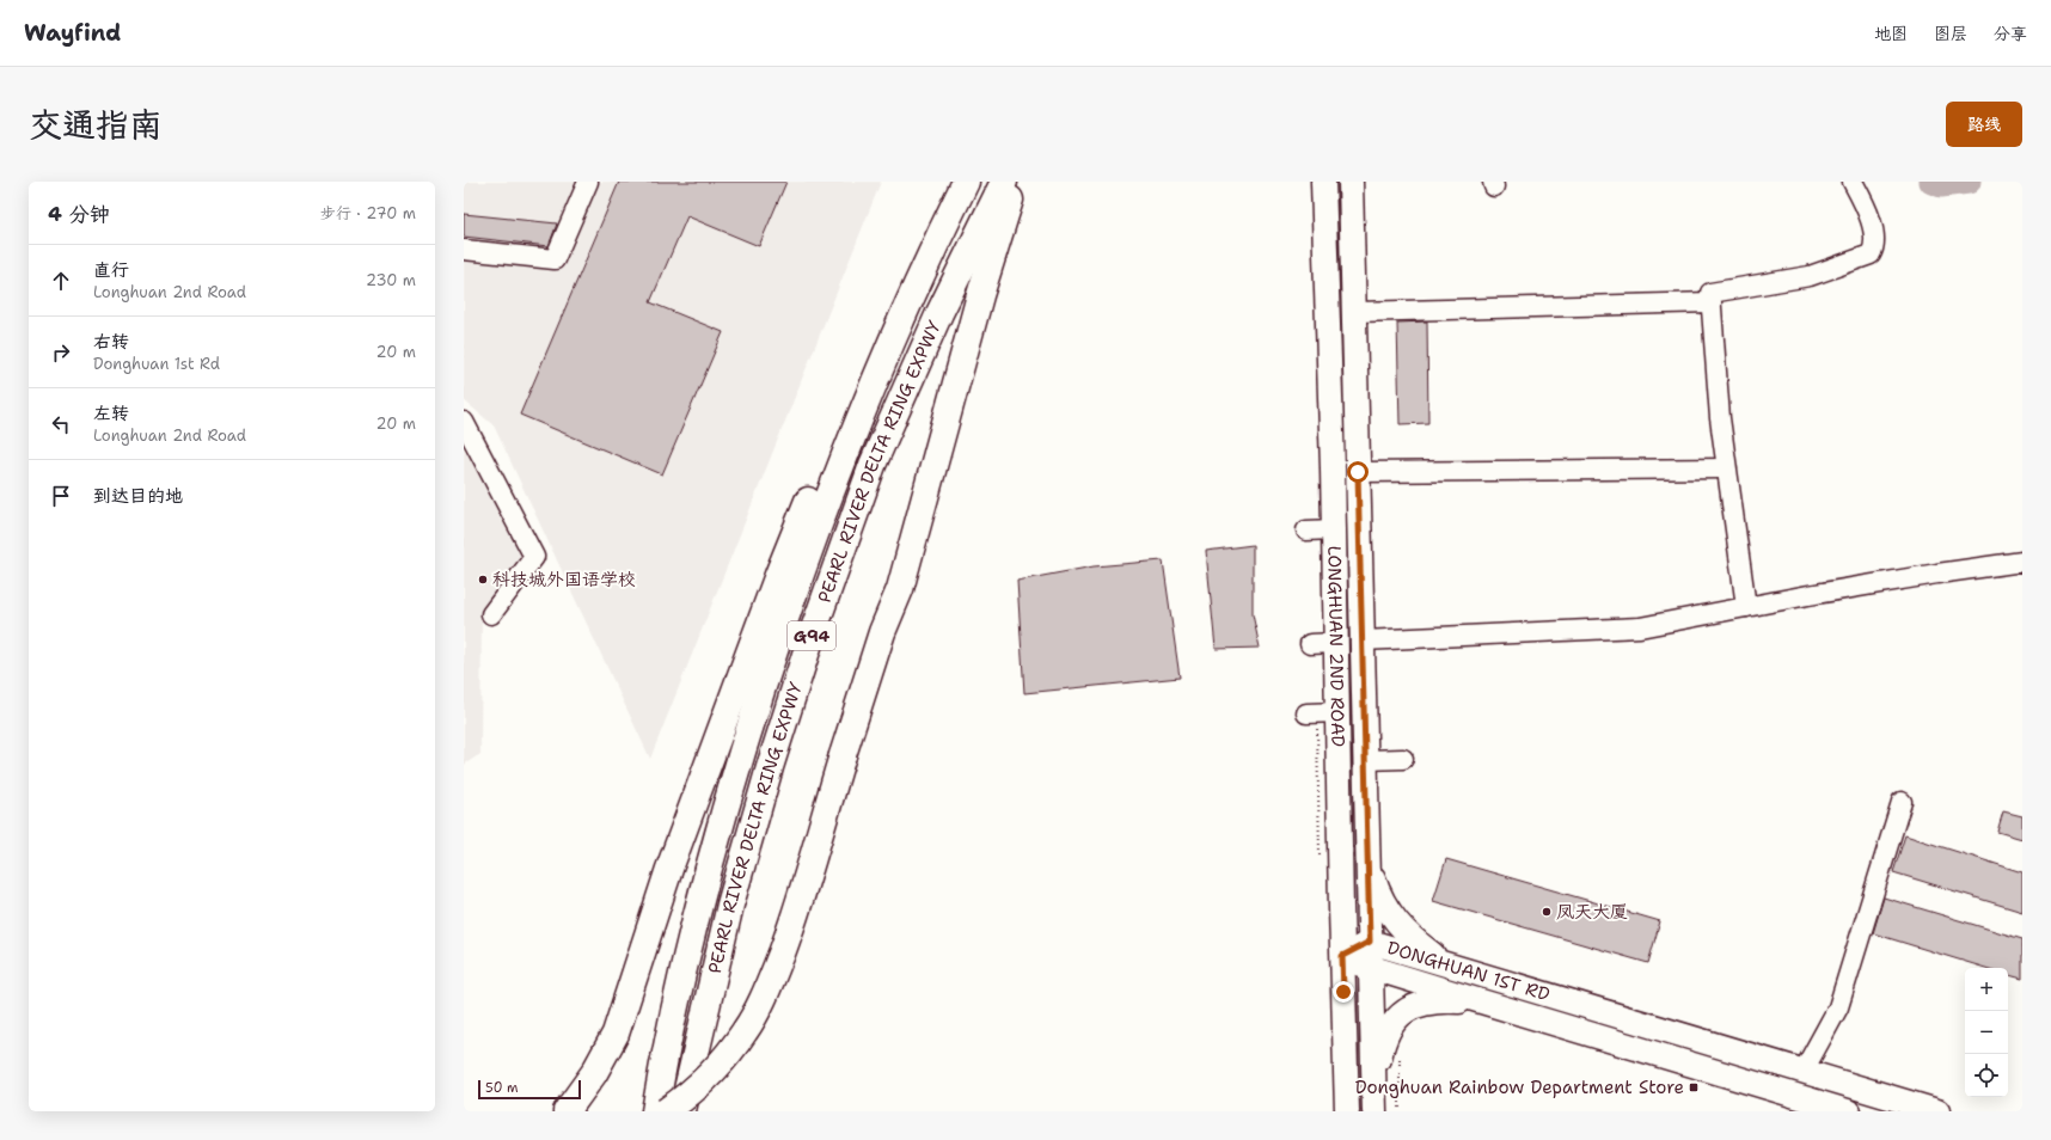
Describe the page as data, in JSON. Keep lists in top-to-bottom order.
{
  "streets": {
    "highway": ["PEARL RIVER DELTA RING EXPWY", "G94"],
    "main road": ["LONGHUAN 2ND ROAD", "DONGHUAN 1ST RD"]
  },
  "crossings": [
    ["LONGHUAN 2ND ROAD", "DONGHUAN 1ST RD"]
  ],
  "places": {
    "other": ["科技城外国语学校", "凤天大厦"],
    "transit": ["Donghuan Rainbow Department Store"]
  },
  "scale_bar": "50 m",
  "page": {
    "header": "Wayfind",
    "nav": ["地图", "图层", "分享"],
    "title": "交通指南",
    "buttons": "路线",
    "heading": ["4 分钟", "步行 · 270 m"],
    "list": [
      ["直行", "Longhuan 2nd Road", "230 m"],
      ["右转", "Donghuan 1st Rd", "20 m"],
      ["左转", "Longhuan 2nd Road", "20 m"],
      "到达目的地"
    ],
    "map_buttons": ["+", "−"],
    "scale": "50 m"
  }
}
